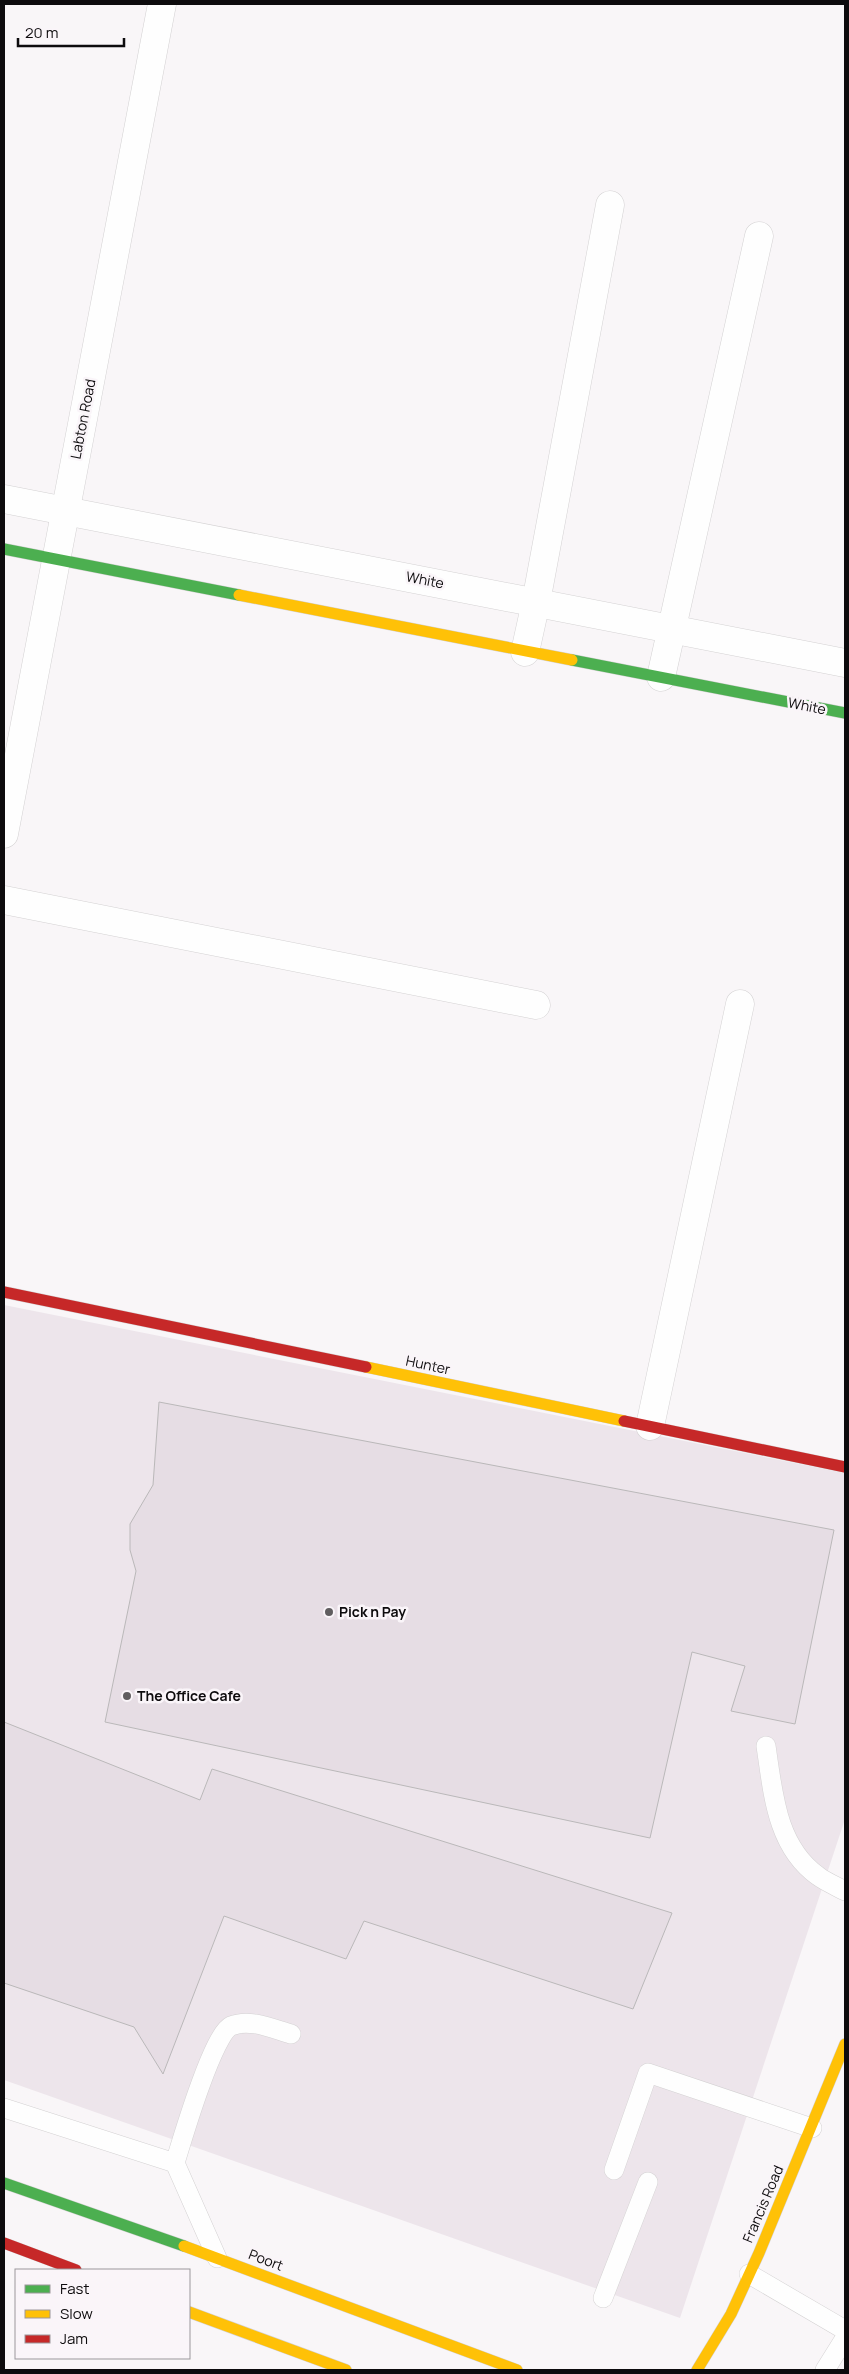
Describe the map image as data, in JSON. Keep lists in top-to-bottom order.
{
  "streets": {
    "street": [
      "Labton Road",
      "White",
      "Hunter",
      "Francis Road",
      "Poort"
    ]
  },
  "crossings": [
    ["Labton Road", "White"]
  ],
  "places": ["Pick n Pay", "The Office Cafe"],
  "legend": ["Fast", "Slow", "Jam"],
  "scale_bar": "20 m"
}
